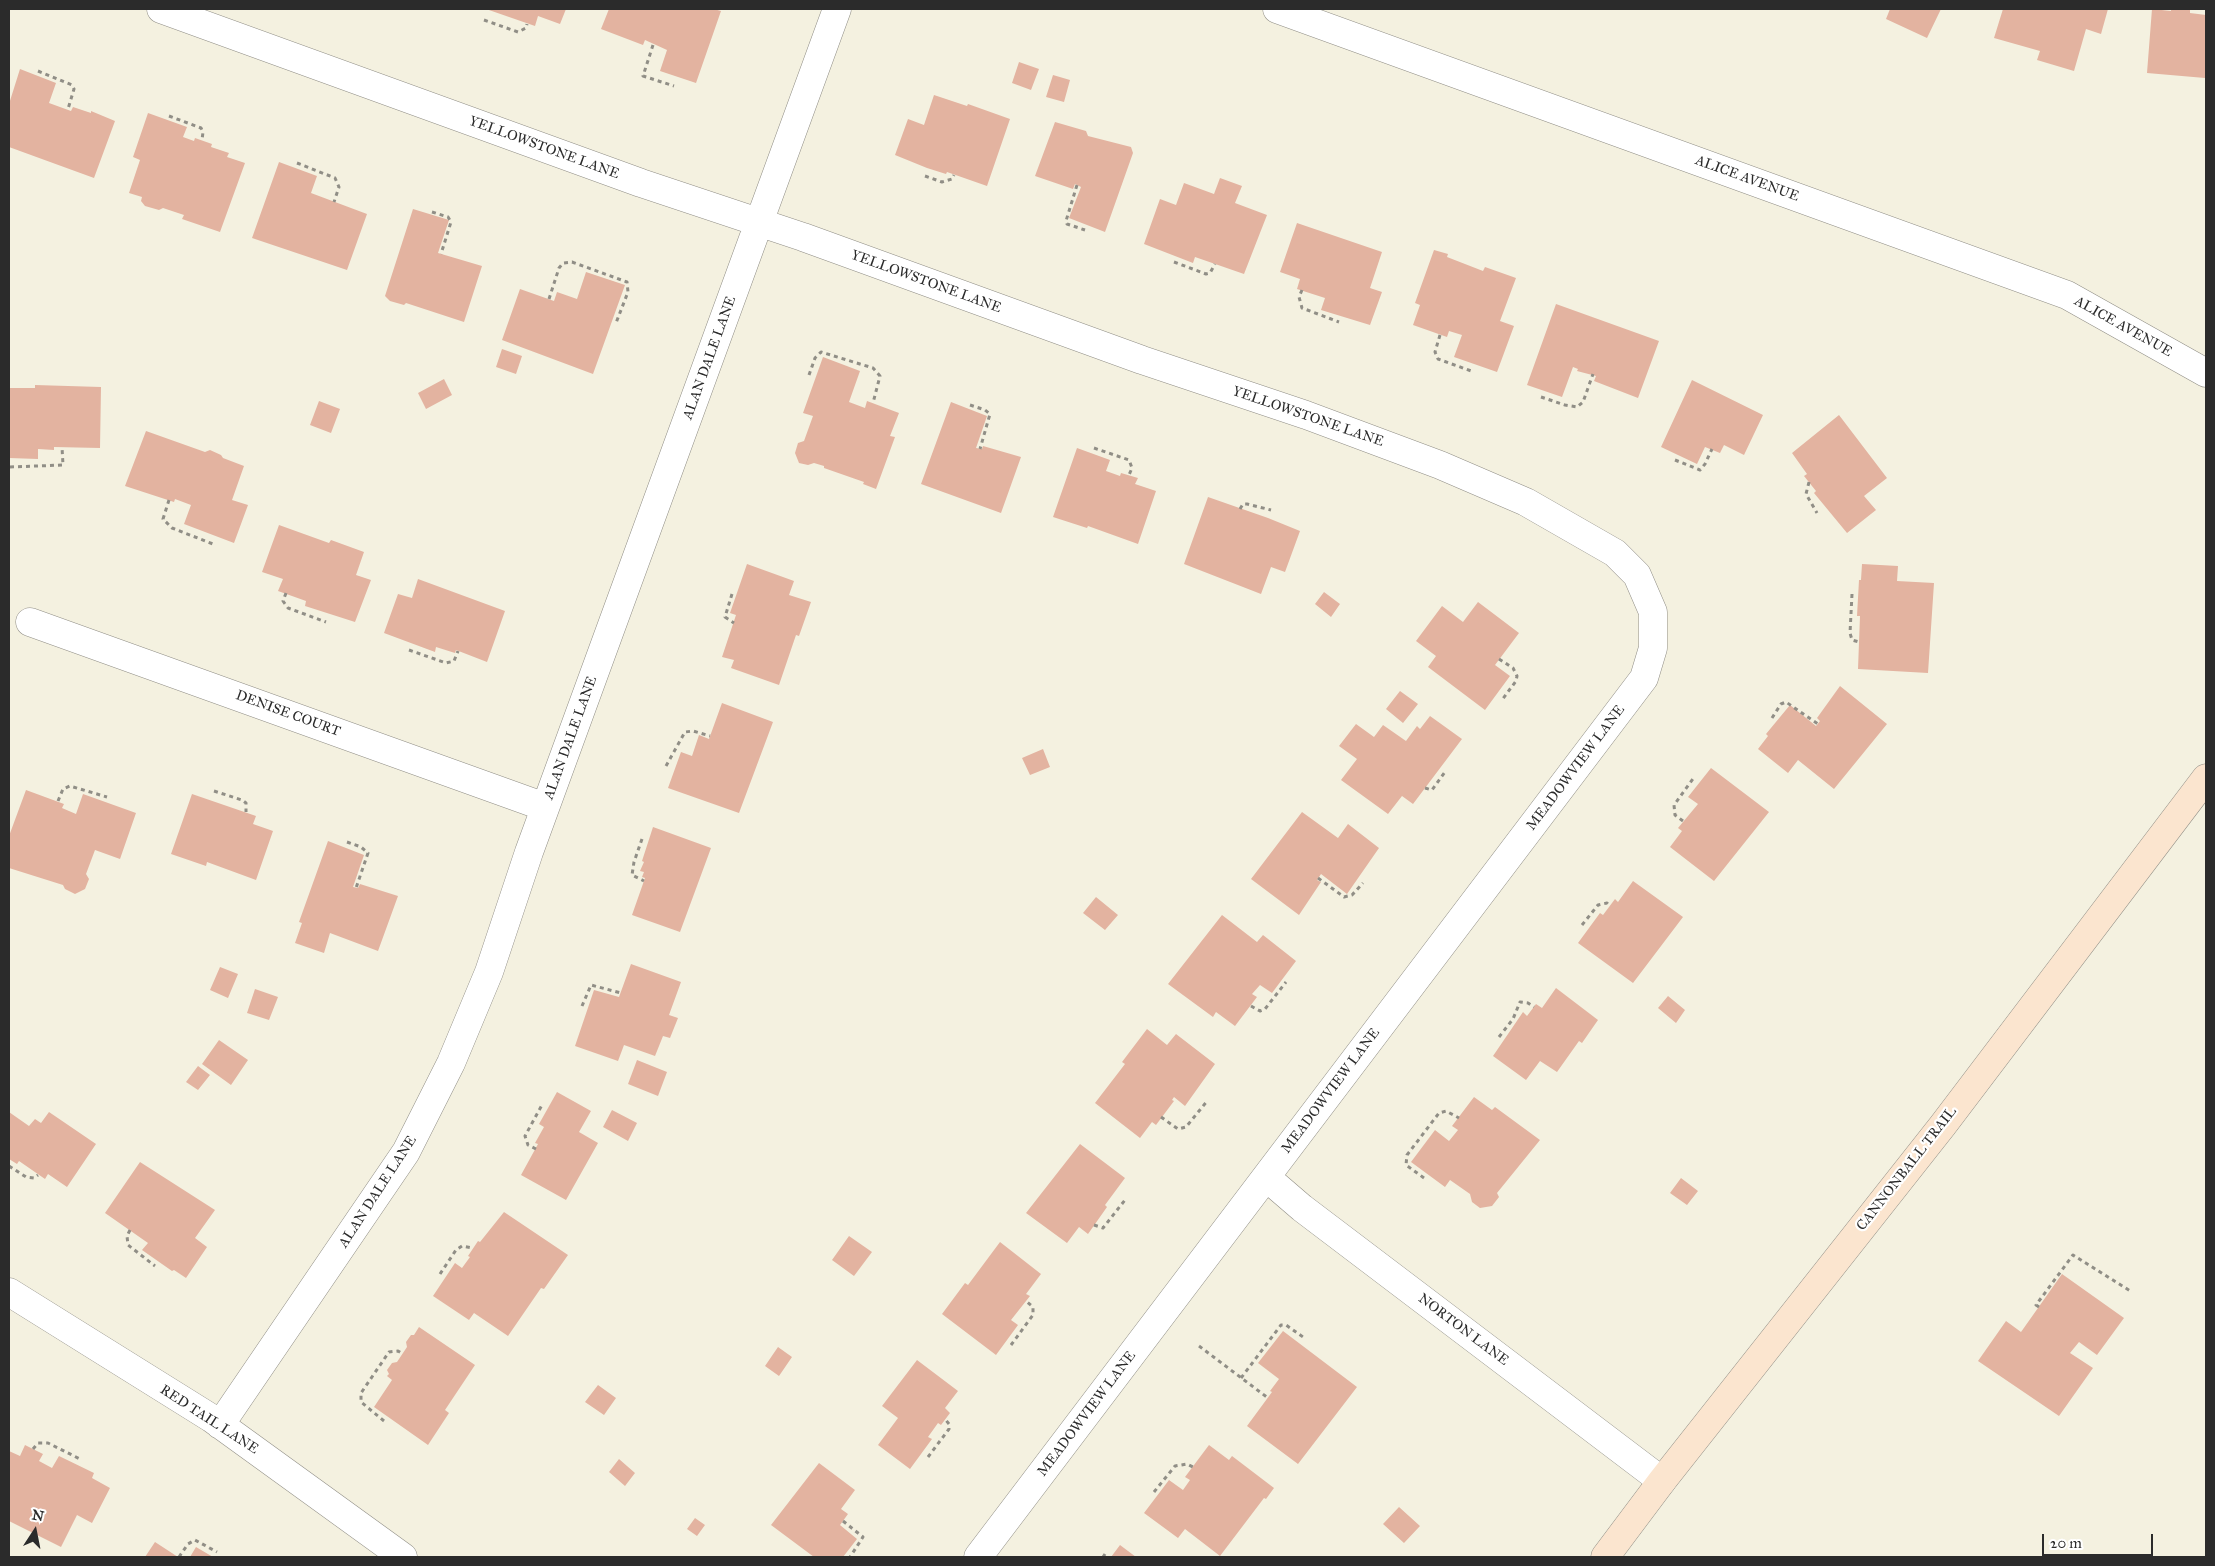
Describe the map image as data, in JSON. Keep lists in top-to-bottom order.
{
  "streets": {
    "main road": ["CANNONBALL TRAIL"],
    "street": [
      "YELLOWSTONE LANE",
      "ALICE AVENUE",
      "ALAN DALE LANE",
      "DENISE COURT",
      "MEADOWVIEW LANE",
      "NORTON LANE",
      "RED TAIL LANE"
    ]
  },
  "crossings": [
    ["YELLOWSTONE LANE", "ALAN DALE LANE"],
    ["YELLOWSTONE LANE", "MEADOWVIEW LANE"],
    ["ALAN DALE LANE", "DENISE COURT"],
    ["ALAN DALE LANE", "RED TAIL LANE"],
    ["MEADOWVIEW LANE", "NORTON LANE"],
    ["CANNONBALL TRAIL", "NORTON LANE"]
  ],
  "scale_bar": "20 m",
  "north": "top"
}
